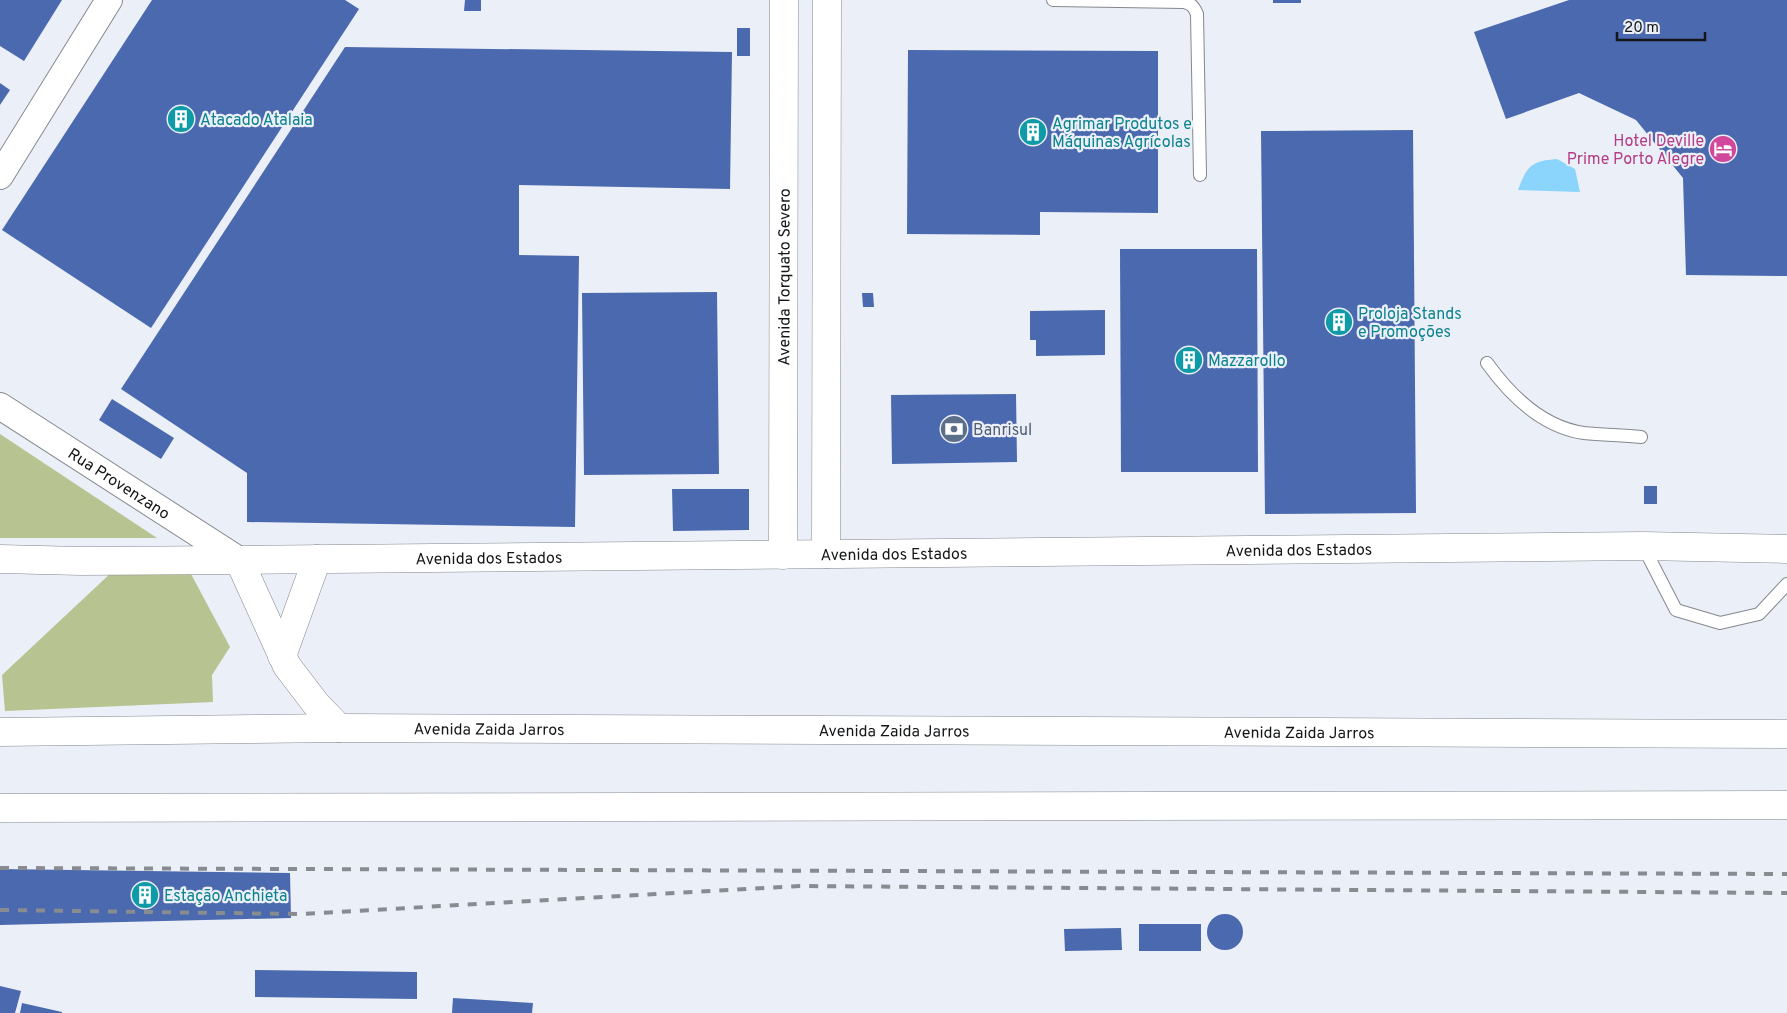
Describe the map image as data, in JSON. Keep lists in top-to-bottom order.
{
  "streets": {
    "main road": ["Avenida Torquato Severo", "Avenida dos Estados", "Avenida Zaida Jarros"],
    "street": ["Rua Provenzano"]
  },
  "crossings": [
    ["Avenida Torquato Severo", "Avenida dos Estados"],
    ["Rua Provenzano", "Avenida dos Estados"]
  ],
  "places": {
    "building": [
      "Atacado Atalaia",
      "Agrimar Produtos e Máquinas Agrícolas",
      "Proloja Stands e Promoções",
      "Mazzarollo",
      "Estação Anchieta"
    ],
    "hotel": ["Hotel Deville Prime Porto Alegre"],
    "bank": ["Banrisul"]
  },
  "scale_bar": "20 m"
}
